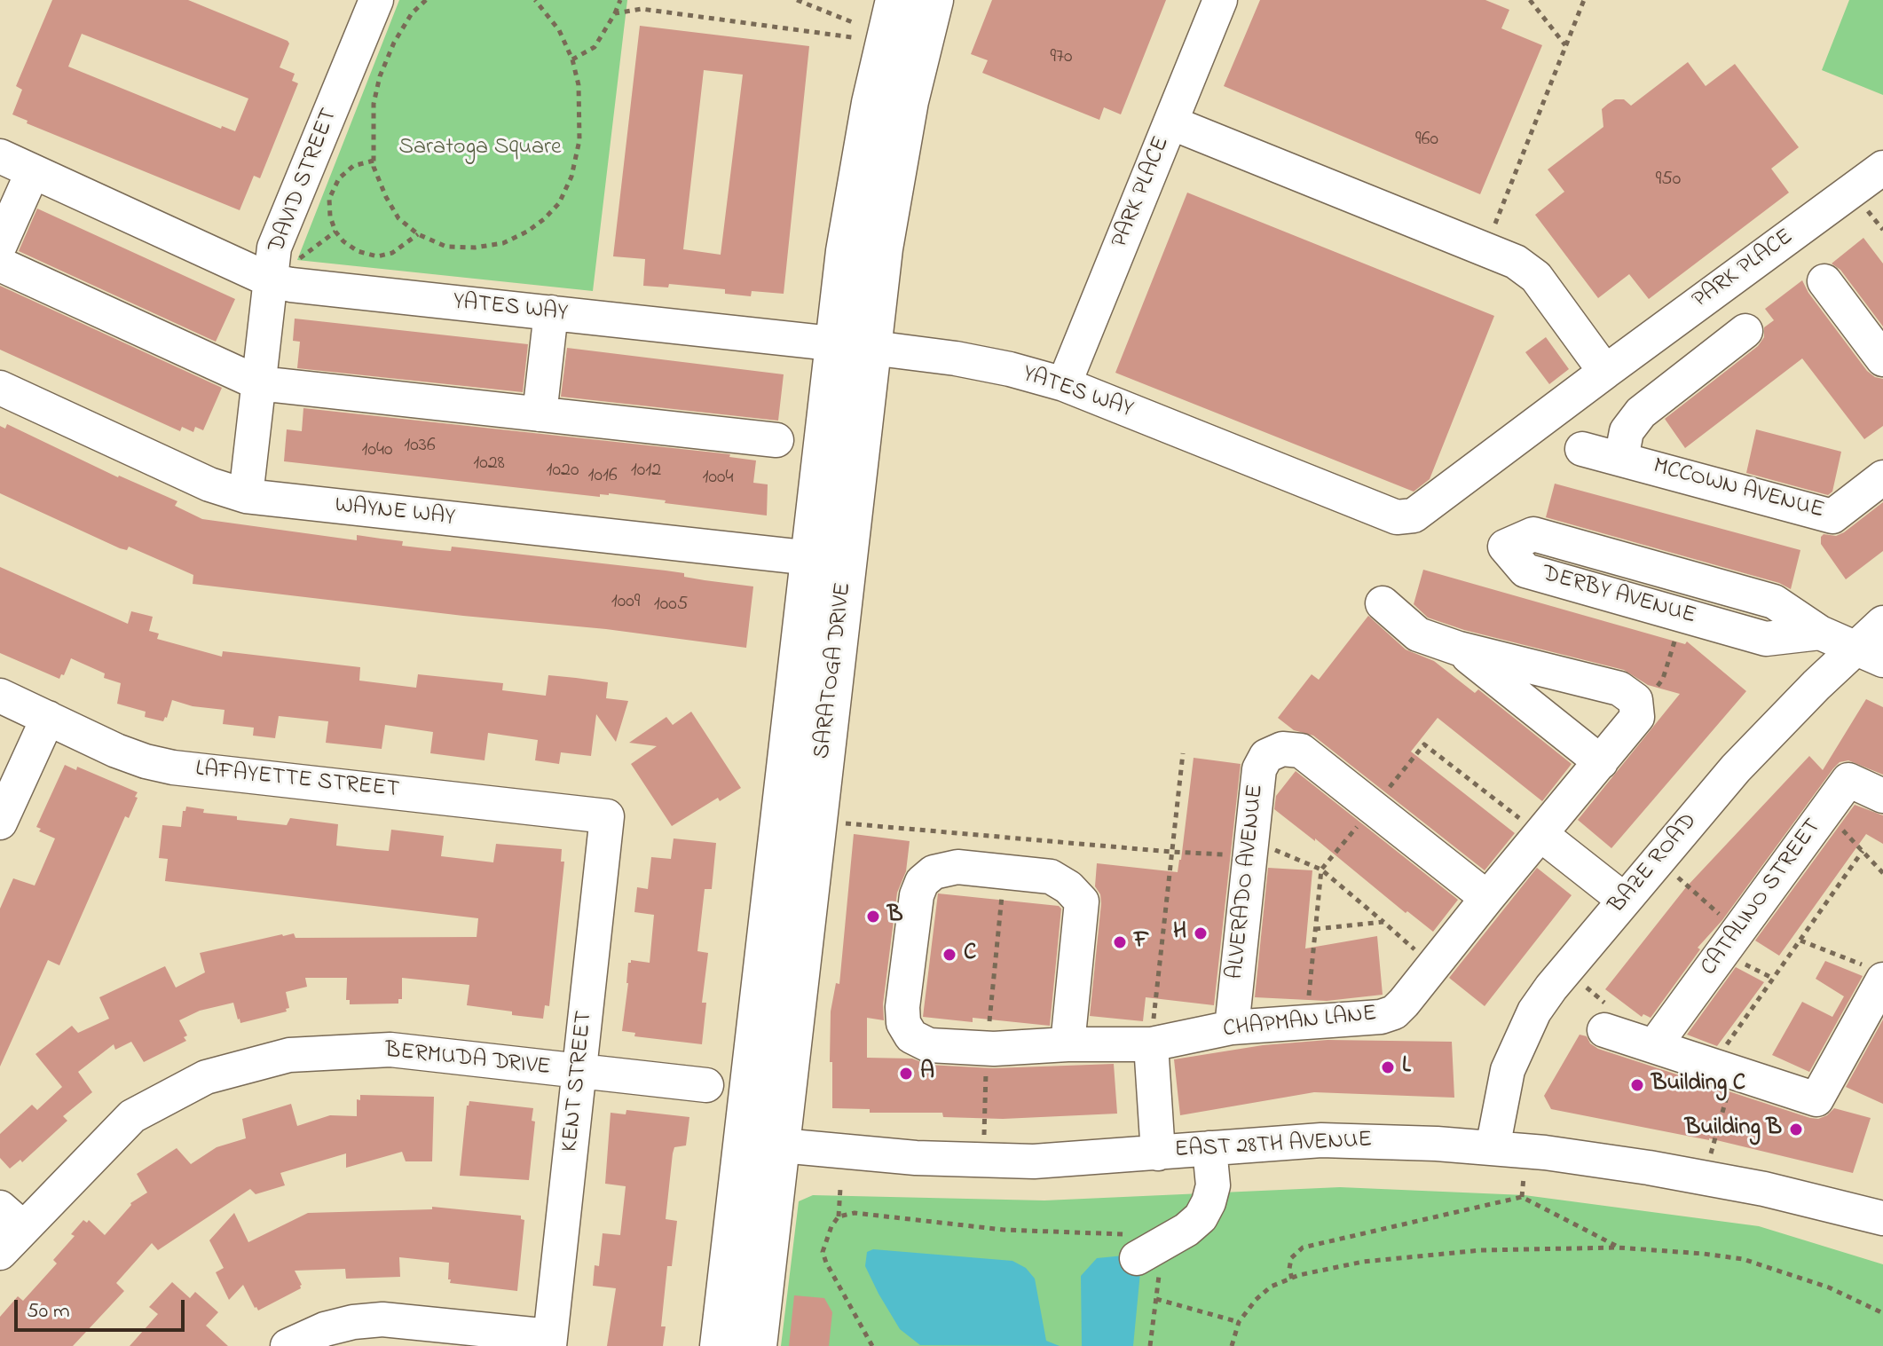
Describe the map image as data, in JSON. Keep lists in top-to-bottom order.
{
  "streets": {
    "main road": ["SARATOGA DRIVE"],
    "street": [
      "DAVID STREET",
      "PARK PLACE",
      "YATES WAY",
      "MCCOWN AVENUE",
      "WAYNE WAY",
      "DERBY AVENUE",
      "LAFAYETTE STREET",
      "BAZE ROAD",
      "ALVERADO AVENUE",
      "CATALINO STREET",
      "CHAPMAN LANE",
      "BERMUDA DRIVE",
      "KENT STREET",
      "EAST 28TH AVENUE"
    ]
  },
  "crossings": [
    ["DAVID STREET", "YATES WAY"],
    ["DAVID STREET", "WAYNE WAY"],
    ["PARK PLACE", "YATES WAY"],
    ["YATES WAY", "SARATOGA DRIVE"],
    ["WAYNE WAY", "SARATOGA DRIVE"],
    ["DERBY AVENUE", "BAZE ROAD"],
    ["SARATOGA DRIVE", "EAST 28TH AVENUE"],
    ["LAFAYETTE STREET", "KENT STREET"],
    ["BAZE ROAD", "EAST 28TH AVENUE"],
    ["ALVERADO AVENUE", "CHAPMAN LANE"],
    ["BERMUDA DRIVE", "KENT STREET"]
  ],
  "parks": ["Saratoga Square"],
  "places": [
    "B",
    "H",
    "F",
    "C",
    "L",
    "A",
    "Building C",
    "Building B"
  ],
  "house_numbers": [
    "970",
    "960",
    "950",
    "1036",
    "1040",
    "1028",
    "1020",
    "1012",
    "1016",
    "1004",
    "1009",
    "1005"
  ],
  "scale_bar": "50 m"
}
